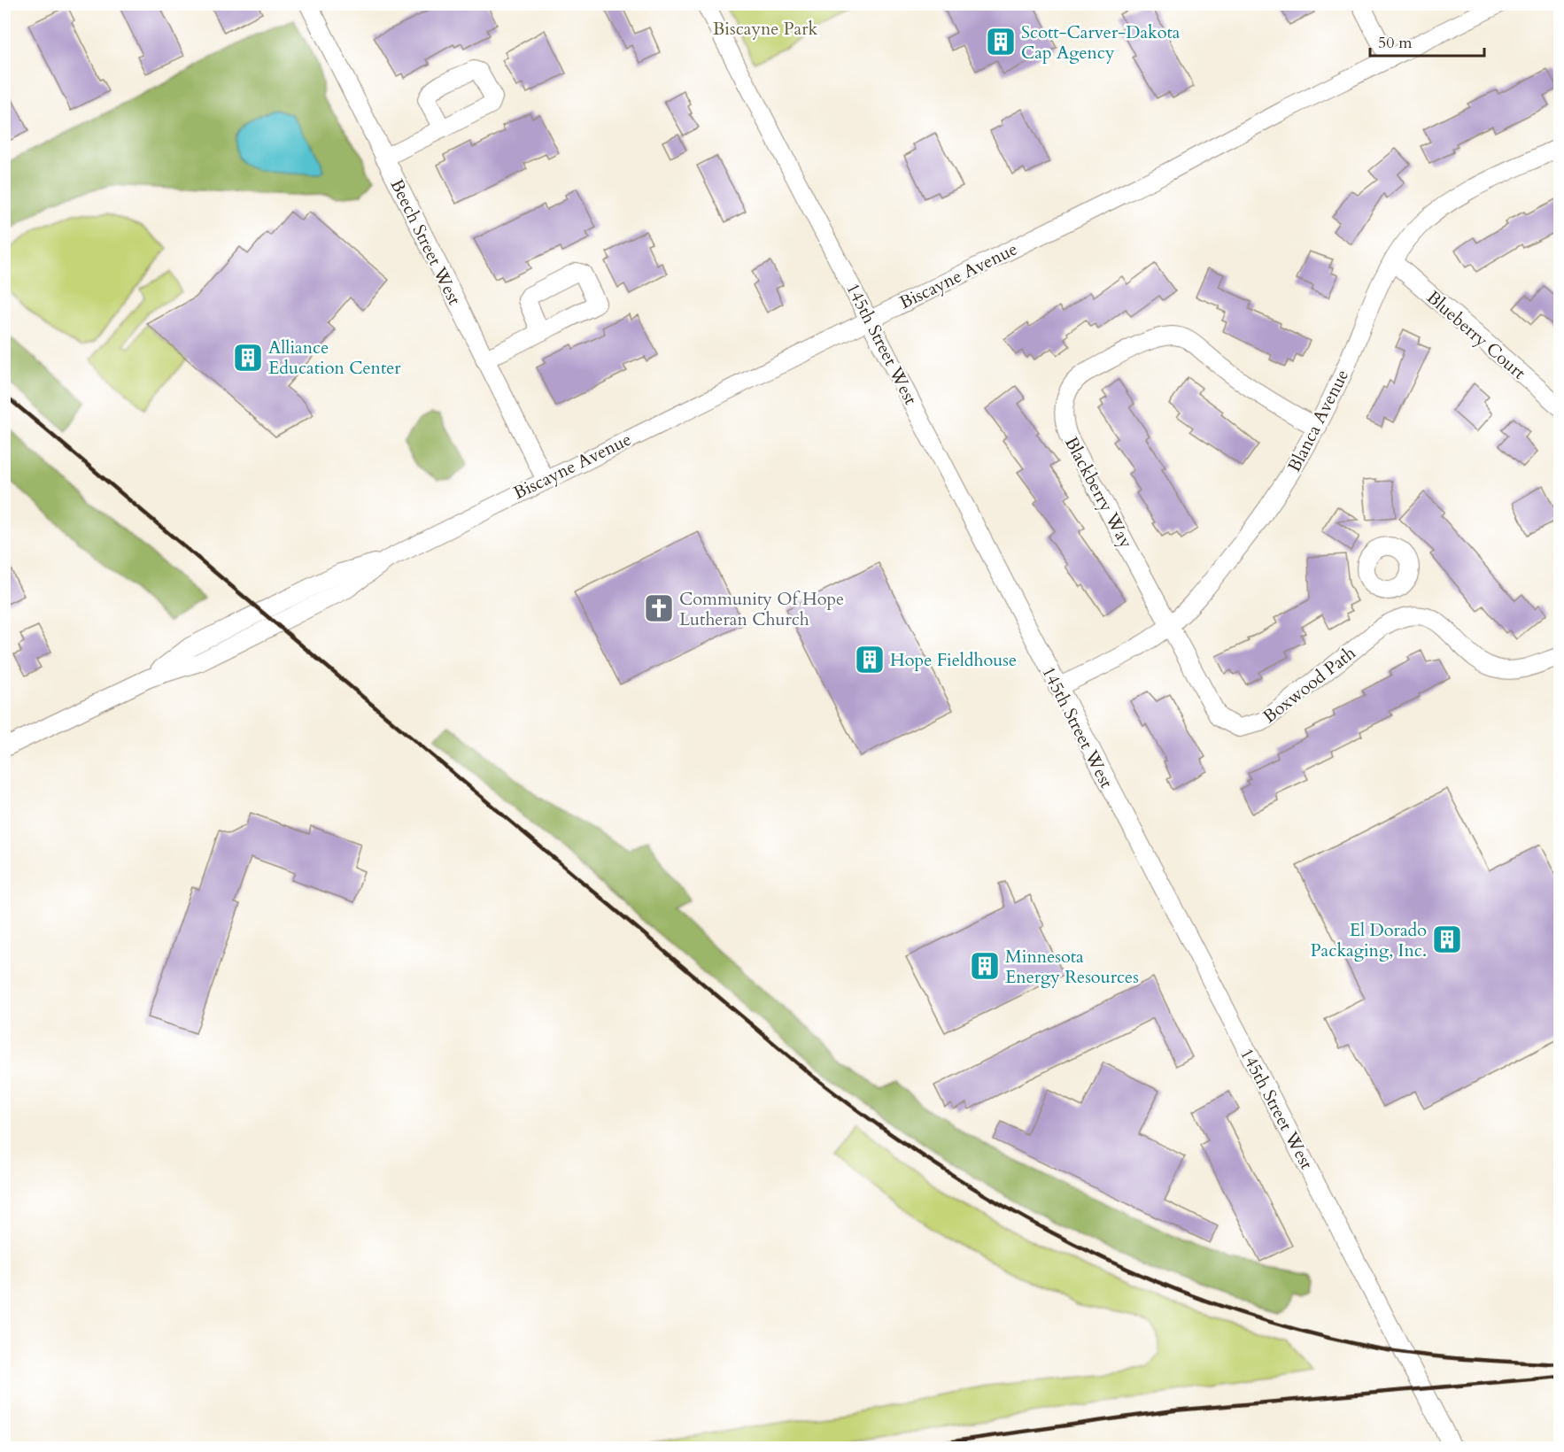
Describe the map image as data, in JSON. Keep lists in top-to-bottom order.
{
  "streets": {
    "street": [
      "Beech Street West",
      "Biscayne Avenue",
      "Blueberry Court",
      "145th Street West",
      "Blanca Avenue",
      "Blackberry Way",
      "Boxwood Path"
    ]
  },
  "crossings": [
    ["Beech Street West", "Biscayne Avenue"],
    ["Biscayne Avenue", "145th Street West"],
    ["Blueberry Court", "Blanca Avenue"],
    ["145th Street West", "Blanca Avenue"],
    ["Blanca Avenue", "Blackberry Way"],
    ["Blanca Avenue", "Boxwood Path"],
    ["Blackberry Way", "Boxwood Path"]
  ],
  "parks": ["Biscayne Park"],
  "places": {
    "building": [
      "Scott-Carver-Dakota Cap Agency",
      "Alliance Education Center",
      "Hope Fieldhouse",
      "El Dorado Packaging, Inc.",
      "Minnesota Energy Resources"
    ],
    "church": ["Community Of Hope Lutheran Church"]
  },
  "scale_bar": "50 m"
}
